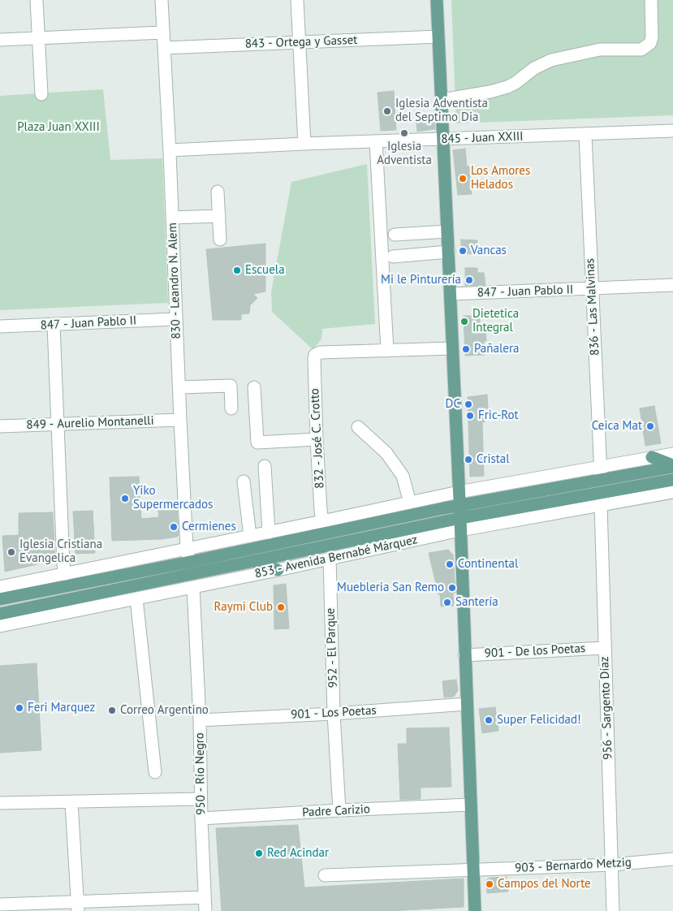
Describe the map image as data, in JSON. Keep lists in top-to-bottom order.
{
  "streets": {
    "main road": ["853 - Avenida Bernabé Márquez"],
    "street": [
      "843 - Ortega y Gasset",
      "845 - Juan XXIII",
      "830 - Leandro N. Alem",
      "847 - Juan Pablo II",
      "836 - Las Malvinas",
      "849 - Aurelio Montanelli",
      "832 - José C. Crotto",
      "952 - El Parque",
      "901 - De los Poetas",
      "956 - Sargento Díaz",
      "901 - Los Poetas",
      "950 - Río Negro",
      "Padre Carizio",
      "903 - Bernardo Metzig"
    ]
  },
  "crossings": [
    ["843 - Ortega y Gasset", "830 - Leandro N. Alem"],
    ["845 - Juan XXIII", "830 - Leandro N. Alem"],
    ["845 - Juan XXIII", "836 - Las Malvinas"],
    ["830 - Leandro N. Alem", "847 - Juan Pablo II"],
    ["830 - Leandro N. Alem", "849 - Aurelio Montanelli"],
    ["830 - Leandro N. Alem", "853 - Avenida Bernabé Márquez"],
    ["847 - Juan Pablo II", "836 - Las Malvinas"],
    ["836 - Las Malvinas", "853 - Avenida Bernabé Márquez"],
    ["853 - Avenida Bernabé Márquez", "952 - El Parque"],
    ["853 - Avenida Bernabé Márquez", "956 - Sargento Díaz"],
    ["853 - Avenida Bernabé Márquez", "950 - Río Negro"],
    ["952 - El Parque", "901 - Los Poetas"],
    ["952 - El Parque", "Padre Carizio"],
    ["901 - De los Poetas", "956 - Sargento Díaz"],
    ["956 - Sargento Díaz", "903 - Bernardo Metzig"],
    ["901 - Los Poetas", "950 - Río Negro"],
    ["950 - Río Negro", "Padre Carizio"]
  ],
  "parks": ["Plaza Juan XXIII"],
  "places": [
    "Iglesia Adventista del Septimo Dia",
    "Iglesia Adventista",
    "Los Amores Helados",
    "Vancas",
    "Escuela",
    "Mi le Pinturería",
    "Dietetica Integral",
    "Pañalera",
    "DC",
    "Fric-Rot",
    "Ceica Mat",
    "Cristal",
    "Yiko Supermercados",
    "Cermienes",
    "Iglesia Cristiana Evangelica",
    "Continental",
    "Muebleria San Remo",
    "Santería",
    "Raymi Club",
    "Feri Marquez",
    "Correo Argentino",
    "Super Felicidad!",
    "Red Acindar",
    "Campos del Norte"
  ]
}
